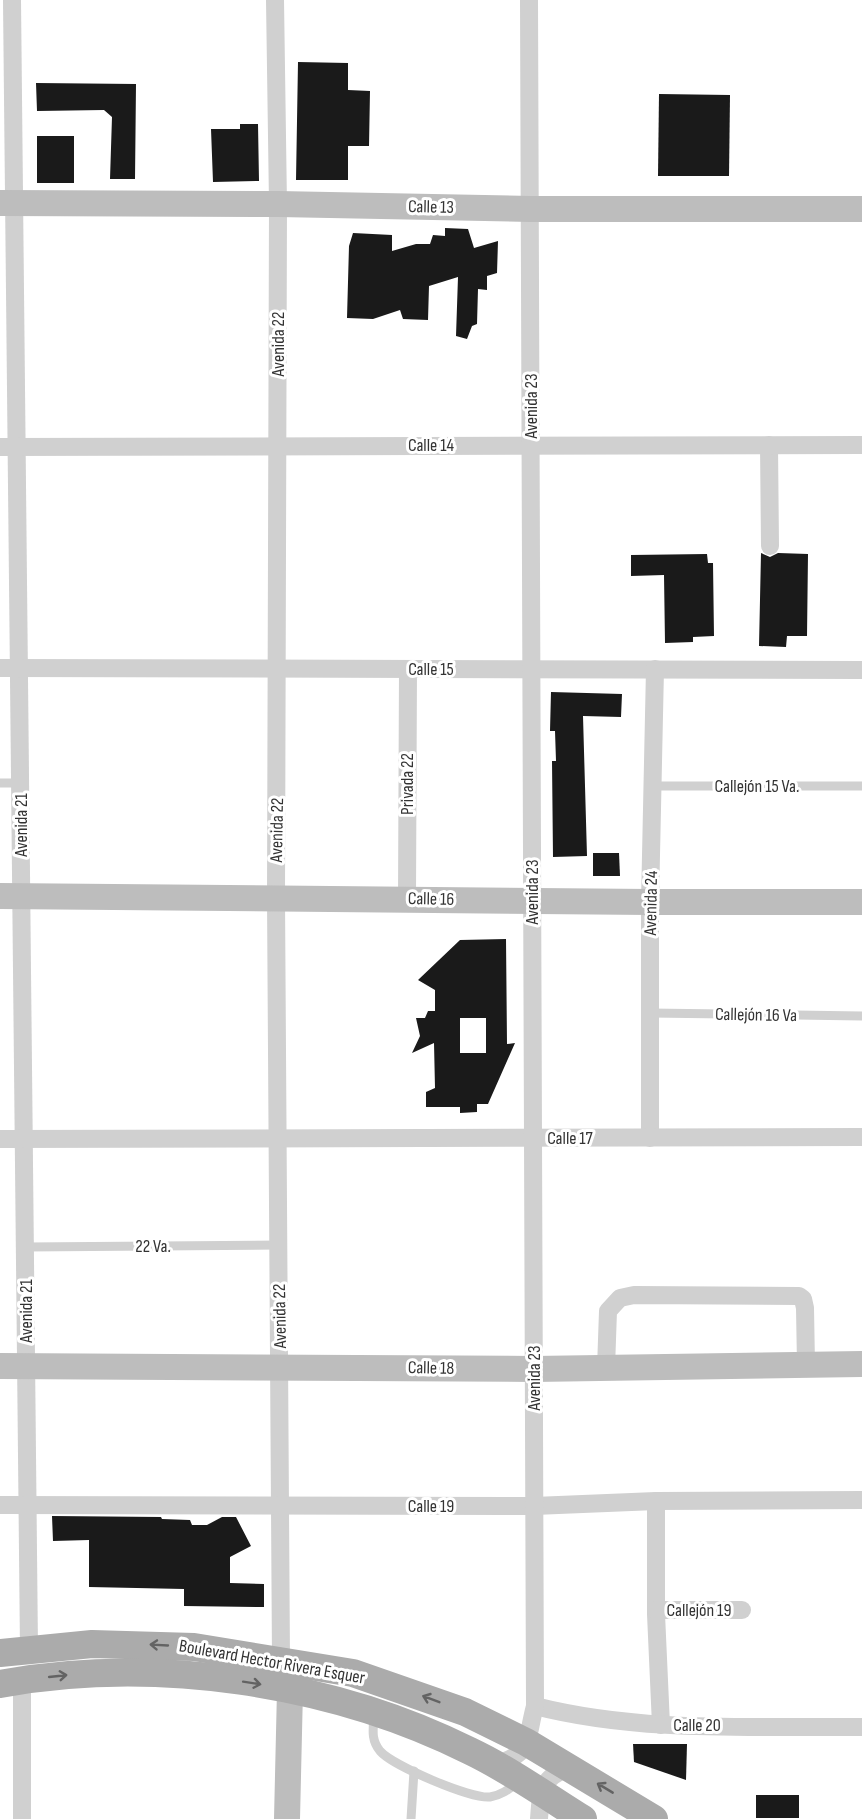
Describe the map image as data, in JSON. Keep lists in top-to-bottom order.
{
  "streets": {
    "main road": ["Boulevard Hector Rivera Esquer"],
    "street": [
      "Calle 13",
      "Avenida 22",
      "Avenida 23",
      "Calle 14",
      "Calle 15",
      "Privada 22",
      "Avenida 21",
      "Calle 16",
      "Avenida 24",
      "Calle 17",
      "Calle 18",
      "Calle 19",
      "Callejón 19",
      "Calle 20"
    ],
    "lane": ["Callejón 15 Va.", "Callejón 16 Va", "22 Va."]
  },
  "crossings": [
    ["Calle 13", "Avenida 22"],
    ["Calle 13", "Avenida 23"],
    ["Calle 13", "Avenida 21"],
    ["Avenida 22", "Calle 14"],
    ["Avenida 22", "Calle 15"],
    ["Avenida 22", "Calle 16"],
    ["Avenida 22", "Calle 17"],
    ["Avenida 22", "22 Va."],
    ["Avenida 22", "Calle 18"],
    ["Avenida 22", "Calle 19"],
    ["Avenida 22", "Boulevard Hector Rivera Esquer"],
    ["Avenida 23", "Calle 14"],
    ["Avenida 23", "Calle 15"],
    ["Avenida 23", "Calle 16"],
    ["Avenida 23", "Calle 17"],
    ["Avenida 23", "Calle 18"],
    ["Avenida 23", "Calle 19"],
    ["Avenida 23", "Boulevard Hector Rivera Esquer"],
    ["Avenida 23", "Calle 20"],
    ["Calle 14", "Avenida 21"],
    ["Calle 15", "Privada 22"],
    ["Calle 15", "Avenida 21"],
    ["Calle 15", "Avenida 24"],
    ["Privada 22", "Calle 16"],
    ["Callejón 15 Va.", "Avenida 24"],
    ["Avenida 21", "Calle 16"],
    ["Avenida 21", "Calle 17"],
    ["Avenida 21", "22 Va."],
    ["Avenida 21", "Calle 18"],
    ["Avenida 21", "Calle 19"],
    ["Avenida 21", "Boulevard Hector Rivera Esquer"],
    ["Calle 16", "Avenida 24"],
    ["Avenida 24", "Callejón 16 Va"],
    ["Avenida 24", "Calle 17"]
  ]
}
